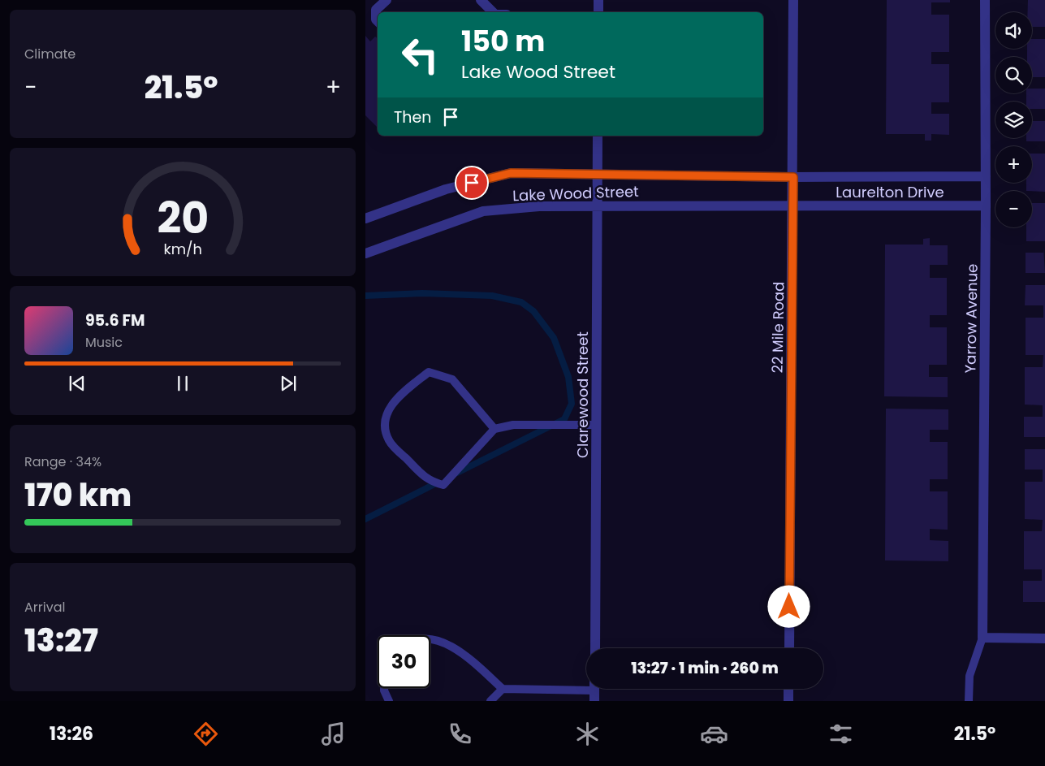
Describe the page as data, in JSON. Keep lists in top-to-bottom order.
{
  "streets": {
    "street": [
      "Laurelton Drive",
      "Lake Wood Street",
      "Yarrow Avenue",
      "22 Mile Road",
      "Clarewood Street"
    ]
  },
  "crossings": [
    ["Laurelton Drive", "Lake Wood Street"],
    ["Laurelton Drive", "Yarrow Avenue"],
    ["Laurelton Drive", "22 Mile Road"],
    ["Lake Wood Street", "22 Mile Road"],
    ["Lake Wood Street", "Clarewood Street"]
  ],
  "page": {
    "tile": [
      "Climate",
      ["Range · 34%", "170 km"],
      ["Arrival", "13:27"]
    ],
    "map_buttons": ["+", "−"],
    "turn": ["150 m", "Lake Wood Street"],
    "heat": ["−", "21.5°", "+"],
    "then": "Then",
    "song": ["95.6 FM", "Music"],
    "limit": "30",
    "trip": "13:27 · 1 min · 260 m",
    "tabs": ["13:26", "21.5°"],
    "gauge": ["20", "km/h"]
  }
}
